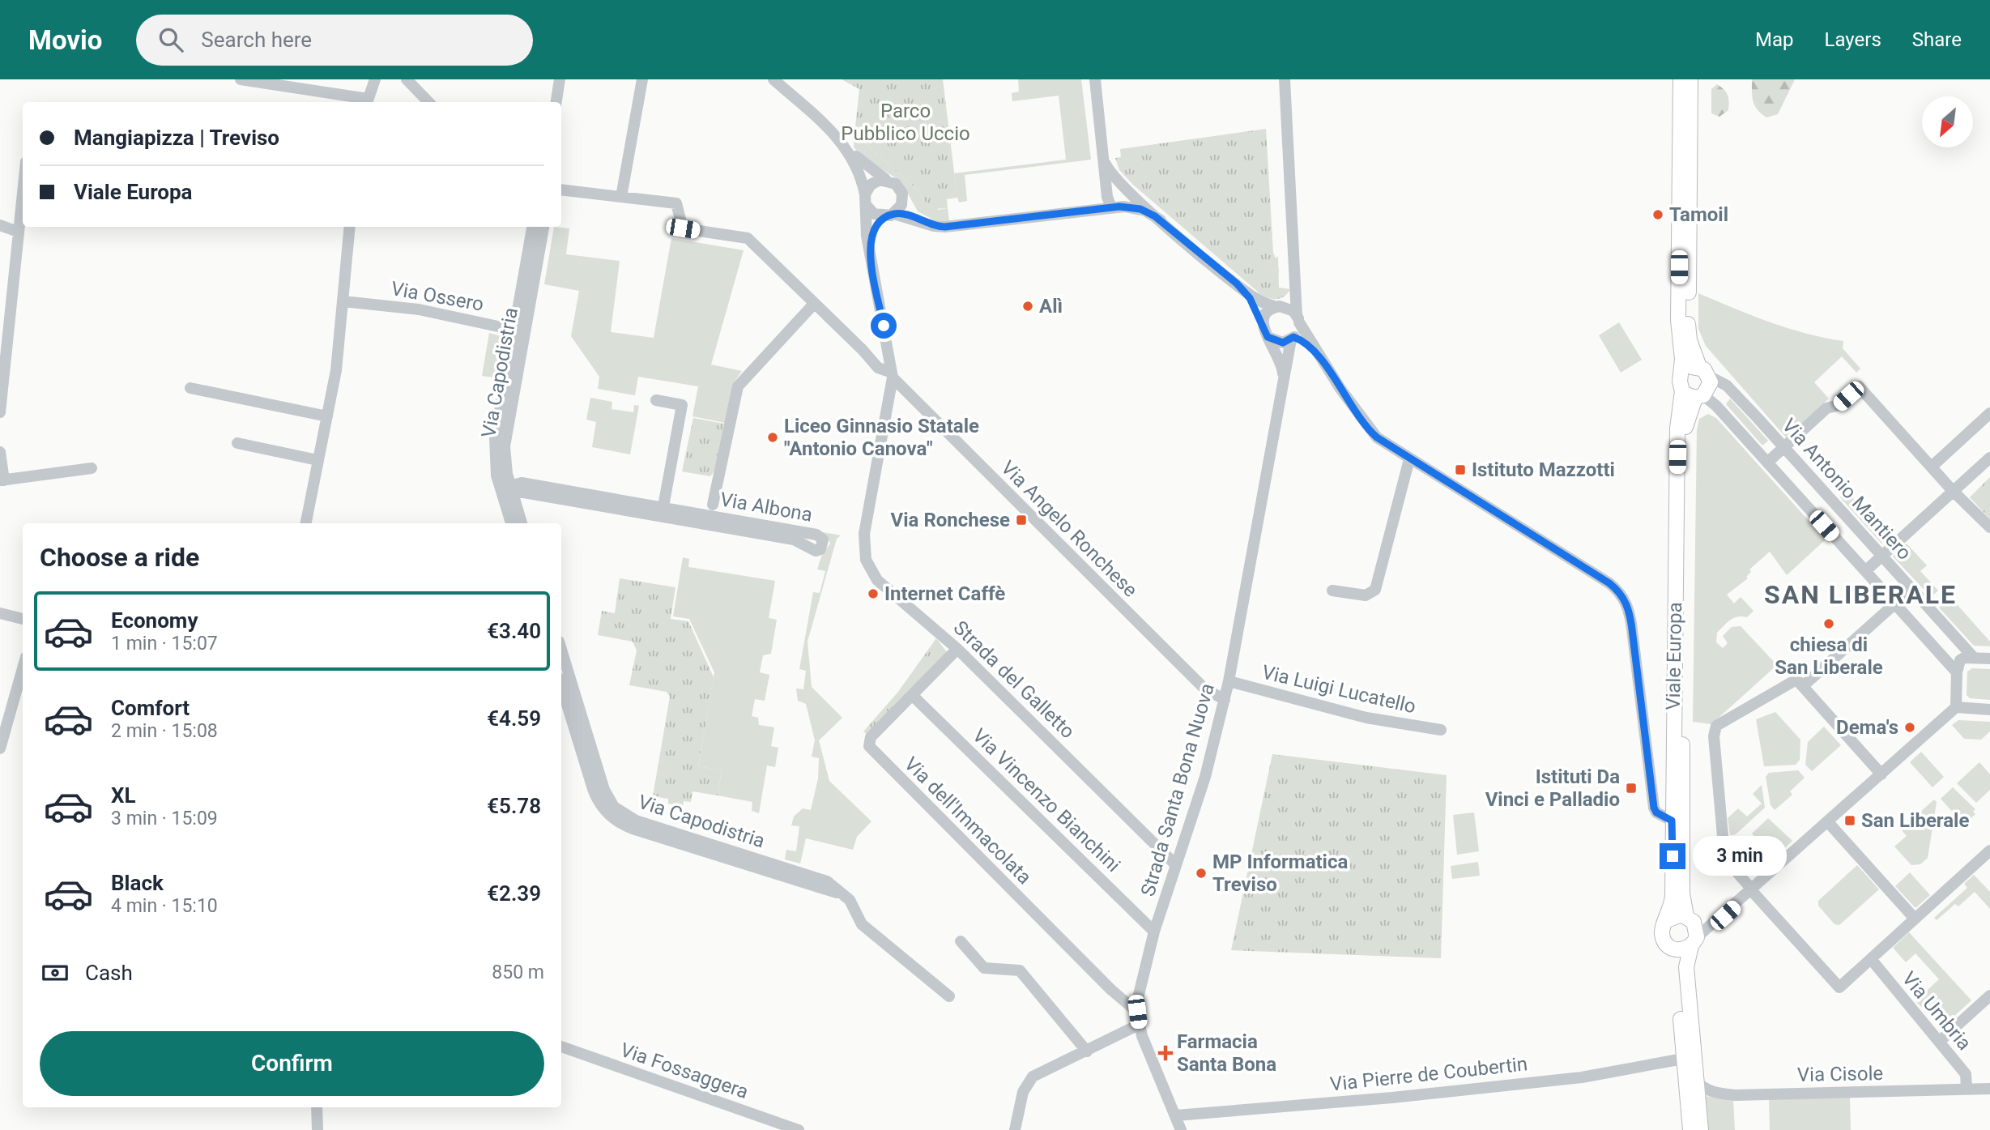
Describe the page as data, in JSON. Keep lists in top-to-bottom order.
{
  "streets": {
    "main road": ["Viale Europa"],
    "street": [
      "Via Ossero",
      "Via Capodistria",
      "Via Antonio Mantiero",
      "Via Albona",
      "Via Angelo Ronchese",
      "Strada del Galletto",
      "Via Luigi Lucatello",
      "Strada Santa Bona Nuova",
      "Via Vincenzo Bianchini",
      "Via dell'Immacolata",
      "Via Umbria",
      "Via Fossaggera",
      "Via Pierre de Coubertin",
      "Via Cisole"
    ]
  },
  "crossings": [
    ["Via Ossero", "Via Capodistria"],
    ["Via Capodistria", "Via Albona"],
    ["Via Antonio Mantiero", "Viale Europa"],
    ["Via Angelo Ronchese", "Strada del Galletto"],
    ["Via Angelo Ronchese", "Strada Santa Bona Nuova"],
    ["Viale Europa", "Via Pierre de Coubertin"],
    ["Viale Europa", "Via Cisole"],
    ["Strada del Galletto", "Strada Santa Bona Nuova"],
    ["Strada del Galletto", "Via dell'Immacolata"],
    ["Via Luigi Lucatello", "Strada Santa Bona Nuova"],
    ["Strada Santa Bona Nuova", "Via Vincenzo Bianchini"],
    ["Strada Santa Bona Nuova", "Via dell'Immacolata"],
    ["Strada Santa Bona Nuova", "Via Pierre de Coubertin"],
    ["Via Vincenzo Bianchini", "Via dell'Immacolata"],
    ["Via Umbria", "Via Cisole"]
  ],
  "districts": ["SAN LIBERALE"],
  "parks": ["Parco Pubblico Uccio"],
  "places": {
    "other": [
      "Tamoil",
      "Alì",
      "Liceo Ginnasio Statale \"Antonio Canova\"",
      "Internet Caffè",
      "chiesa di San Liberale",
      "Dema's",
      "MP Informatica Treviso"
    ],
    "transit": [
      "Istituto Mazzotti",
      "Via Ronchese",
      "Istituti Da Vinci e Palladio",
      "San Liberale"
    ],
    "health": ["Farmacia Santa Bona"]
  },
  "north": "bottom left",
  "page": {
    "header": "Movio",
    "search": "Search here",
    "nav": ["Map", "Layers", "Share"],
    "banner": ["Mangiapizza | Treviso", "Viale Europa"],
    "heading": "Choose a ride",
    "list": [
      {
        "name": "Economy",
        "note": "1 min · 15:07",
        "value": "€3.40"
      },
      {
        "name": "Comfort",
        "note": "2 min · 15:08",
        "value": "€4.59"
      },
      {
        "name": "XL",
        "note": "3 min · 15:09",
        "value": "€5.78"
      },
      {
        "name": "Black",
        "note": "4 min · 15:10",
        "value": "€2.39"
      }
    ],
    "bubble": "3 min",
    "pay": ["Cash", "850 m"],
    "buttons": "Confirm"
  }
}
